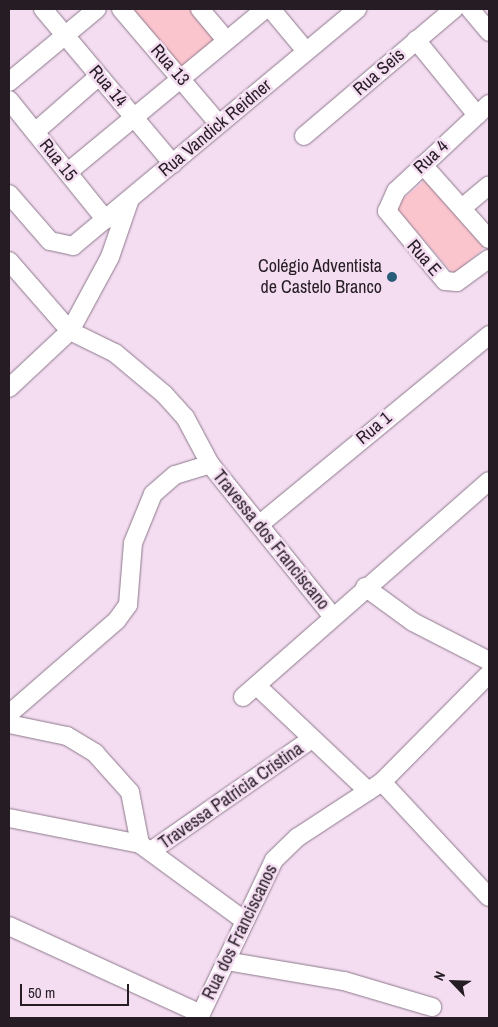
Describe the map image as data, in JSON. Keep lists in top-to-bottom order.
{
  "streets": {
    "street": [
      "Rua 13",
      "Rua Seis",
      "Rua 14",
      "Rua Vandick Reidner",
      "Rua 4",
      "Rua 15",
      "Rua E",
      "Rua 1",
      "Travessa dos Franciscano",
      "Travessa Patricia Cristina",
      "Rua dos Franciscanos"
    ]
  },
  "crossings": [
    ["Rua 13", "Rua Vandick Reidner"],
    ["Rua 14", "Rua Vandick Reidner"],
    ["Rua Vandick Reidner", "Rua 15"],
    ["Rua 4", "Rua E"],
    ["Rua 1", "Travessa dos Franciscano"]
  ],
  "places": ["Colégio Adventista de Castelo Branco"],
  "scale_bar": "50 m",
  "north": "top left"
}
